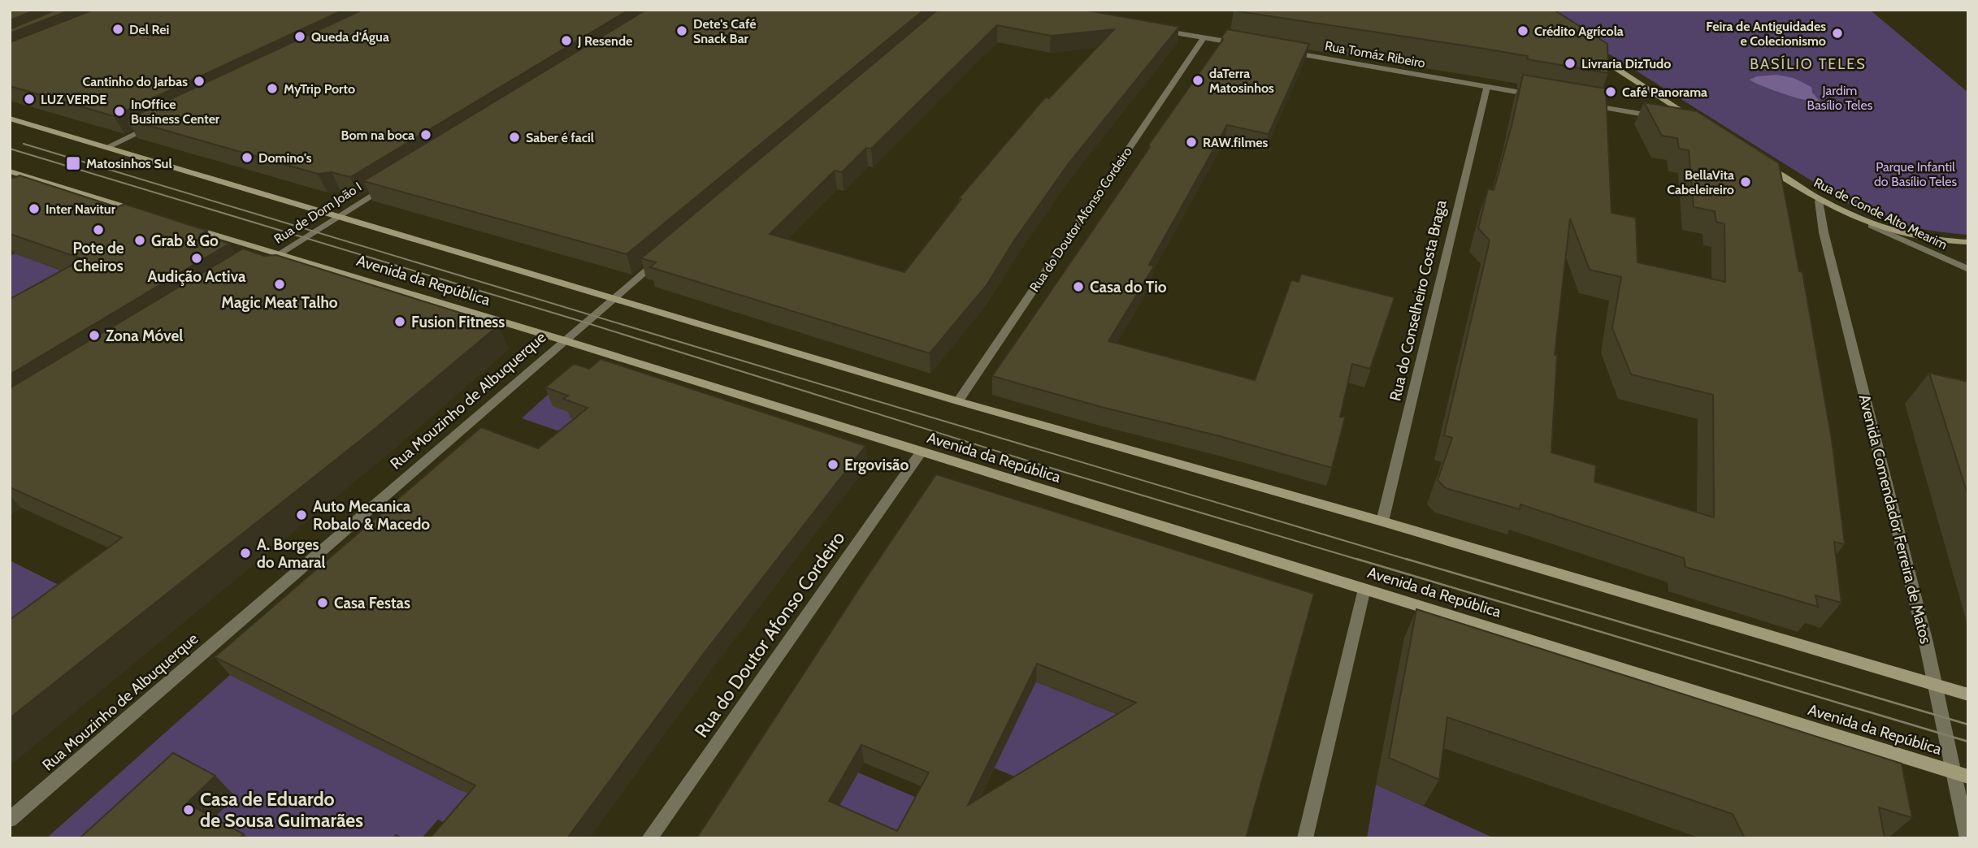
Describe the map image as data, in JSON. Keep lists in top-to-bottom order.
{
  "streets": {
    "main road": ["Rua de Conde Alto Mearim", "Avenida da República"],
    "street": [
      "Rua Tomáz Ribeiro",
      "Rua de Dom João I",
      "Rua do Doutor Afonso Cordeiro",
      "Rua do Conselheiro Costa Braga",
      "Rua Mouzinho de Albuquerque",
      "Avenida Comendador Ferreira de Matos"
    ]
  },
  "crossings": [
    ["Rua Tomáz Ribeiro", "Rua do Conselheiro Costa Braga"],
    ["Rua de Dom João I", "Avenida da República"],
    ["Rua de Conde Alto Mearim", "Avenida Comendador Ferreira de Matos"],
    ["Rua do Doutor Afonso Cordeiro", "Avenida da República"],
    ["Avenida da República", "Rua Mouzinho de Albuquerque"],
    ["Avenida da República", "Avenida Comendador Ferreira de Matos"]
  ],
  "districts": ["BASÍLIO TELES"],
  "parks": ["Jardim Basílio Teles", "Parque Infantil do Basílio Teles"],
  "places": {
    "other": [
      "Del Rei",
      "Dete's Café Snack Bar",
      "Crédito Agrícola",
      "Feira de Antiguidades e Colecionismo",
      "Queda d'Água",
      "J Resende",
      "Livraria DizTudo",
      "daTerra Matosinhos",
      "Cantinho do Jarbas",
      "MyTrip Porto",
      "Café Panorama",
      "LUZ VERDE",
      "InOffice Business Center",
      "Bom na boca",
      "Saber é facil",
      "RAW.filmes",
      "Domino's",
      "BellaVita Cabeleireiro",
      "Inter Navitur",
      "Pote de Cheiros",
      "Grab & Go",
      "Audição Activa",
      "Magic Meat Talho",
      "Casa do Tio",
      "Fusion Fitness",
      "Zona Móvel",
      "Ergovisão",
      "Auto Mecanica Robalo & Macedo",
      "A. Borges do Amaral",
      "Casa Festas",
      "Casa de Eduardo de Sousa Guimarães"
    ],
    "transit": ["Matosinhos Sul"]
  }
}
